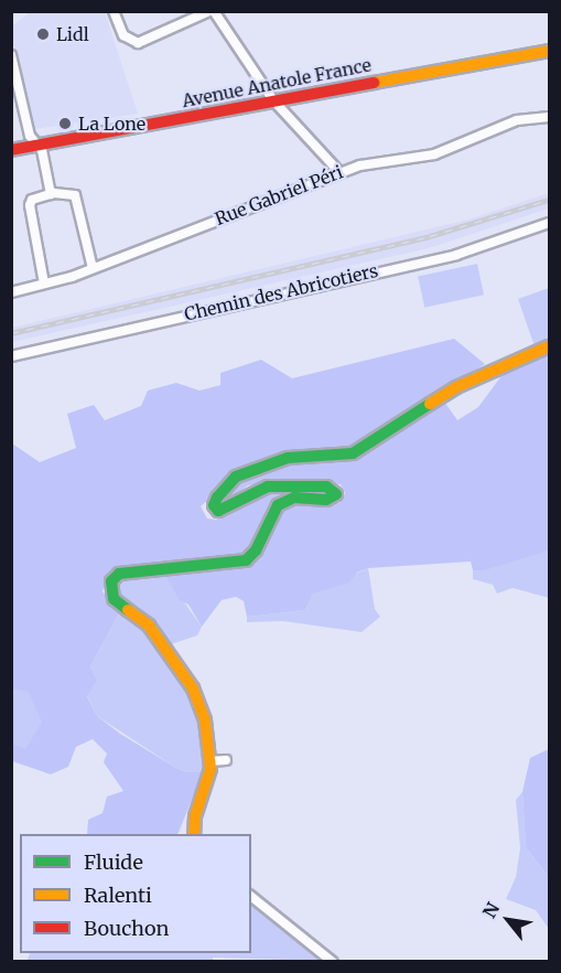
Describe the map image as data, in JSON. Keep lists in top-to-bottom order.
{
  "streets": {
    "street": ["Avenue Anatole France", "Rue Gabriel Péri", "Chemin des Abricotiers"]
  },
  "places": ["Lidl", "La Lone"],
  "legend": ["Fluide", "Ralenti", "Bouchon"],
  "north": "top left"
}
